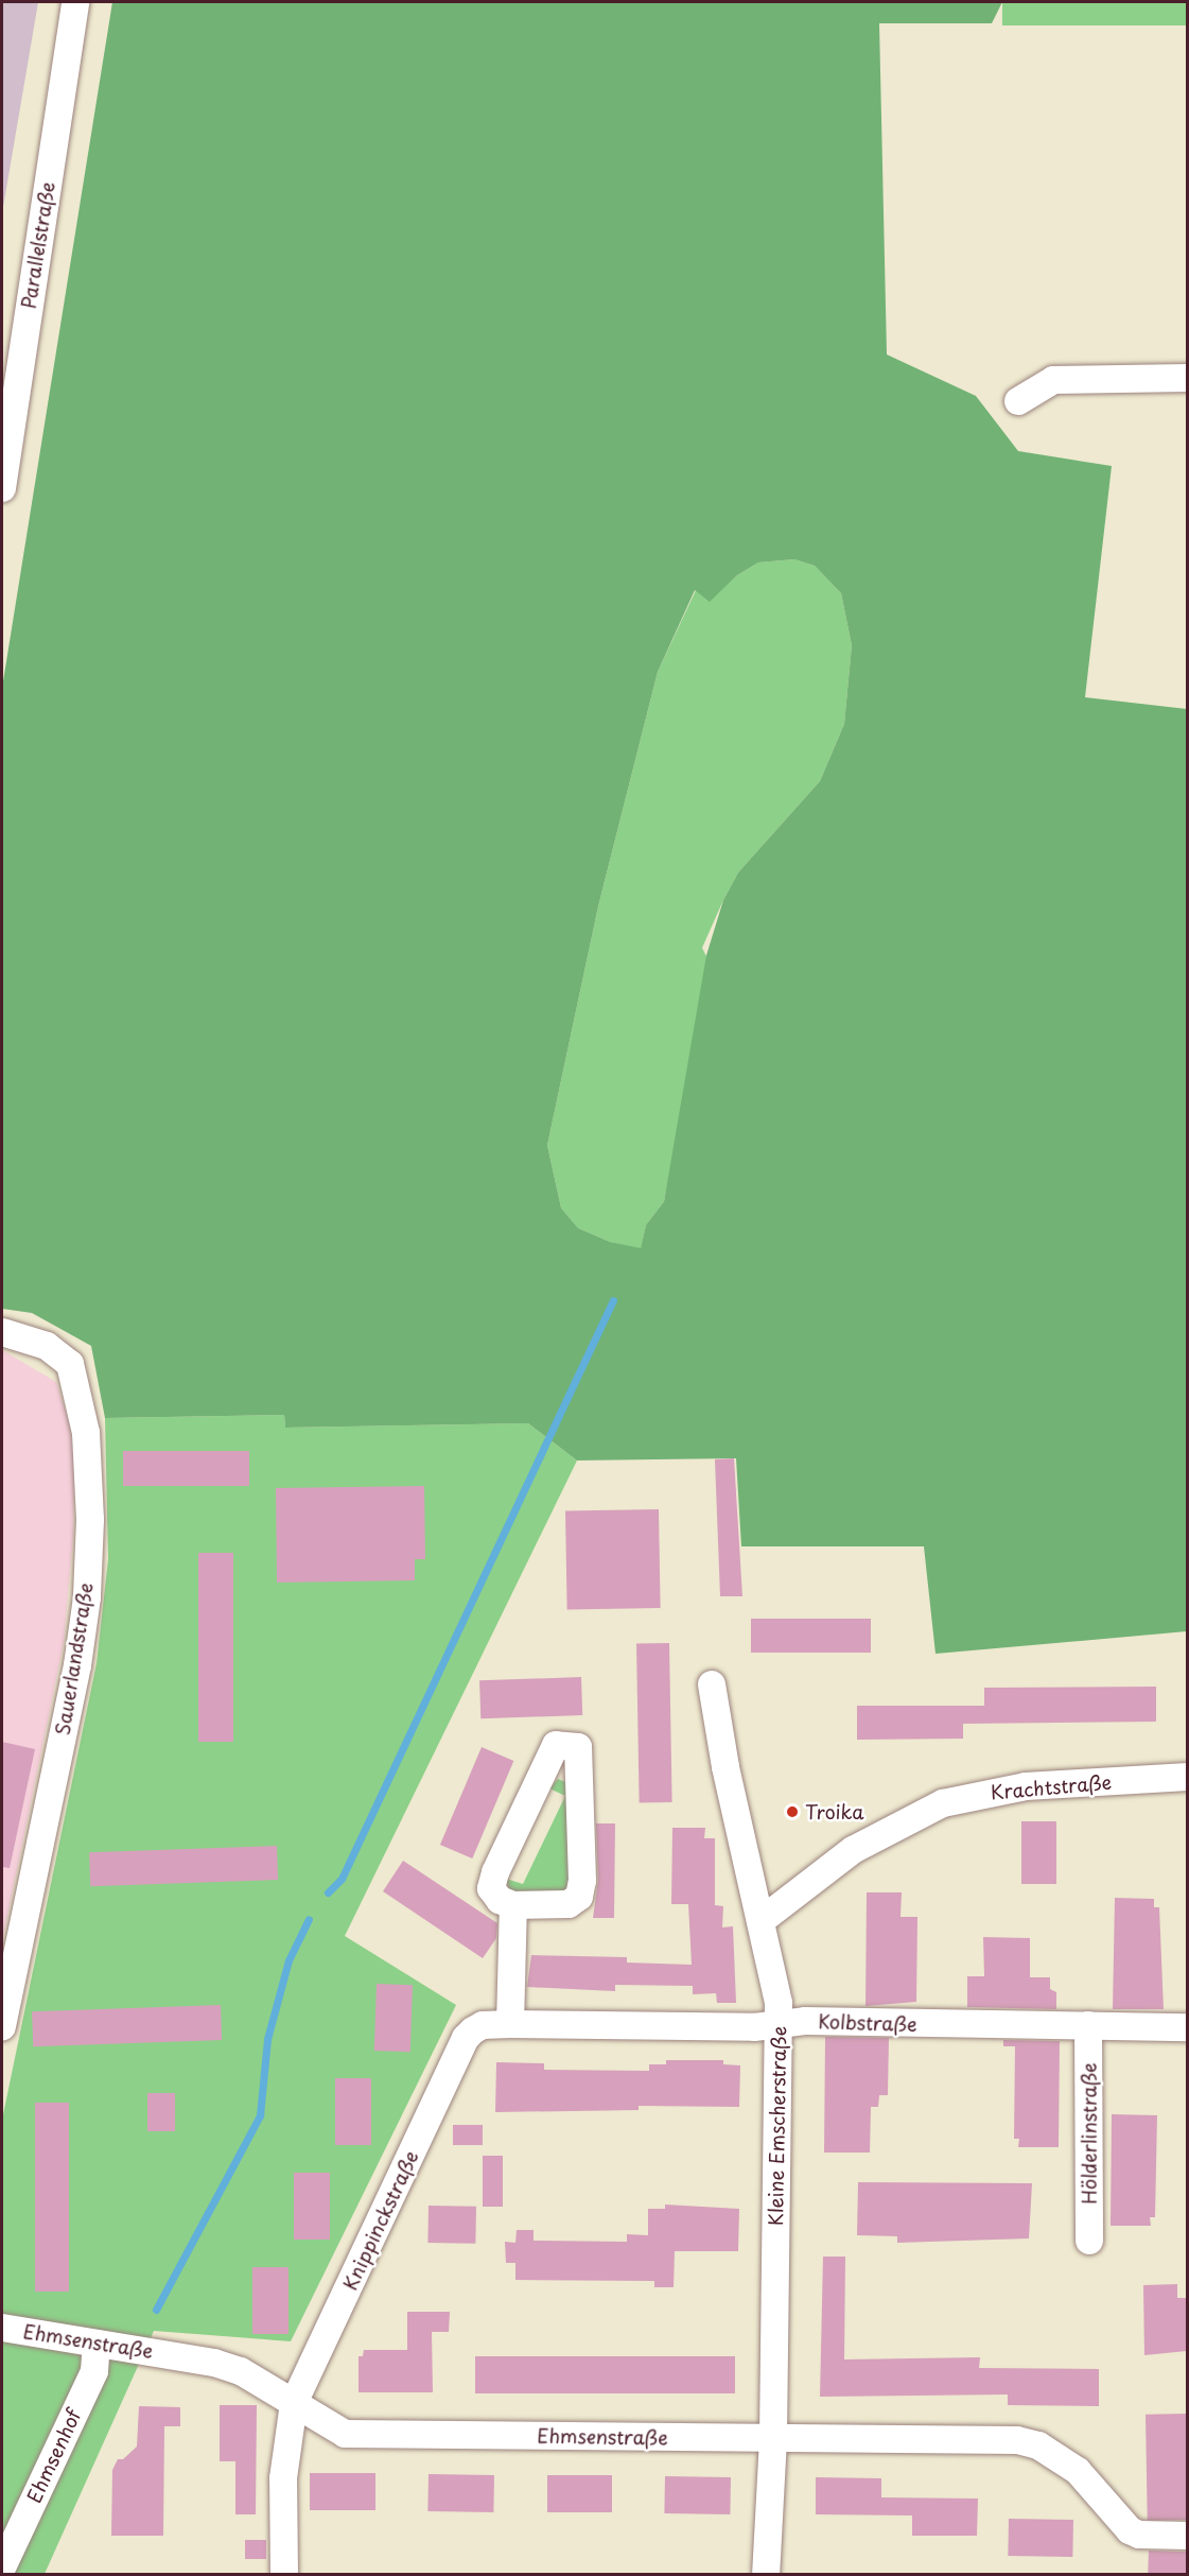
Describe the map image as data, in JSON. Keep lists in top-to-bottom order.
{
  "streets": {
    "street": [
      "Parallelstraße",
      "Sauerlandstraße",
      "Krachtstraße",
      "Kolbstraße",
      "Kleine Emscherstraße",
      "Hölderlinstraße",
      "Knippinckstraße",
      "Ehmsenstraße",
      "Ehmsenhof"
    ]
  },
  "crossings": [
    ["Krachtstraße", "Kleine Emscherstraße"],
    ["Kolbstraße", "Kleine Emscherstraße"],
    ["Kolbstraße", "Hölderlinstraße"],
    ["Kolbstraße", "Knippinckstraße"],
    ["Kleine Emscherstraße", "Ehmsenstraße"],
    ["Knippinckstraße", "Ehmsenstraße"],
    ["Ehmsenstraße", "Ehmsenhof"]
  ],
  "places": ["Troika"]
}
